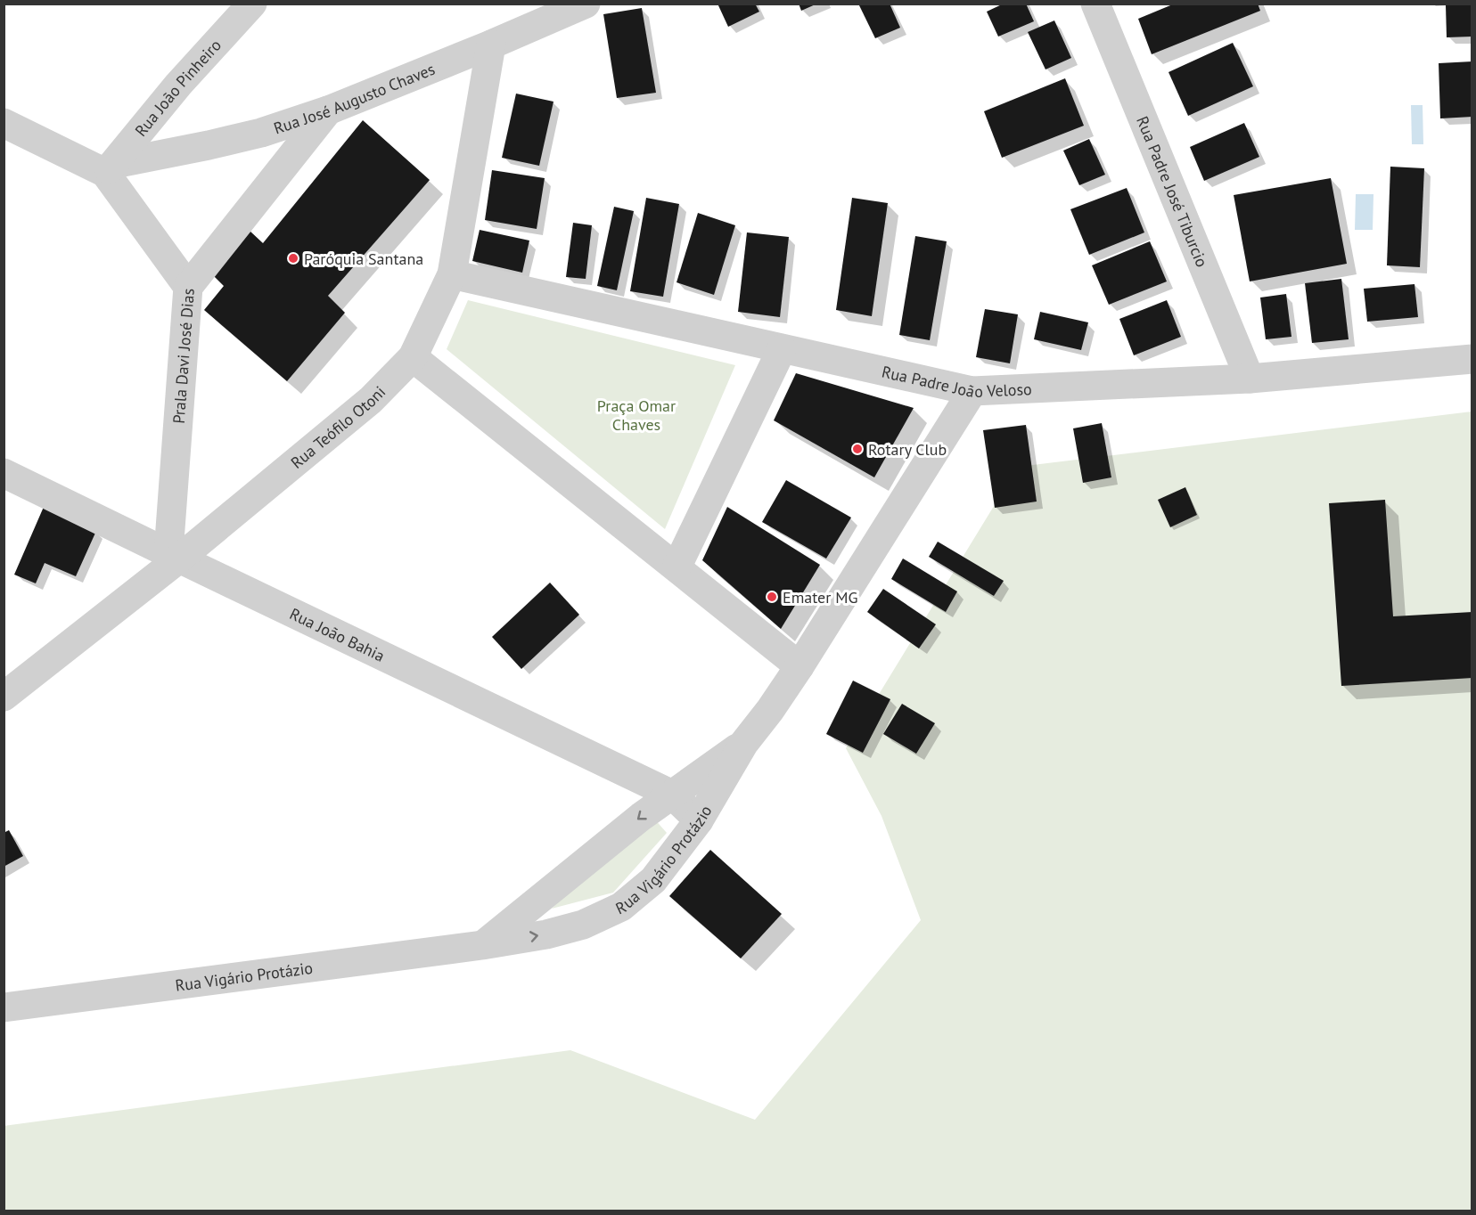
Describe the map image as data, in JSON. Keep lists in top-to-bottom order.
{
  "streets": {
    "street": [
      "Rua João Pinheiro",
      "Rua José Augusto Chaves",
      "Rua Padre José Tiburcio",
      "Prala Davi José Dias",
      "Rua Padre João Veloso",
      "Rua Teófilo Otoni",
      "Rua João Bahia",
      "Rua Vigário Protázio"
    ]
  },
  "crossings": [
    ["Rua João Pinheiro", "Rua José Augusto Chaves"],
    ["Rua José Augusto Chaves", "Prala Davi José Dias"],
    ["Rua José Augusto Chaves", "Rua Teófilo Otoni"],
    ["Rua Padre José Tiburcio", "Rua Padre João Veloso"],
    ["Prala Davi José Dias", "Rua Teófilo Otoni"],
    ["Prala Davi José Dias", "Rua João Bahia"],
    ["Rua Padre João Veloso", "Rua Teófilo Otoni"],
    ["Rua Padre João Veloso", "Rua Vigário Protázio"],
    ["Rua Teófilo Otoni", "Rua João Bahia"],
    ["Rua João Bahia", "Rua Vigário Protázio"]
  ],
  "parks": ["Praça Omar Chaves"],
  "places": ["Paróquia Santana", "Rotary Club", "Emater MG"]
}
